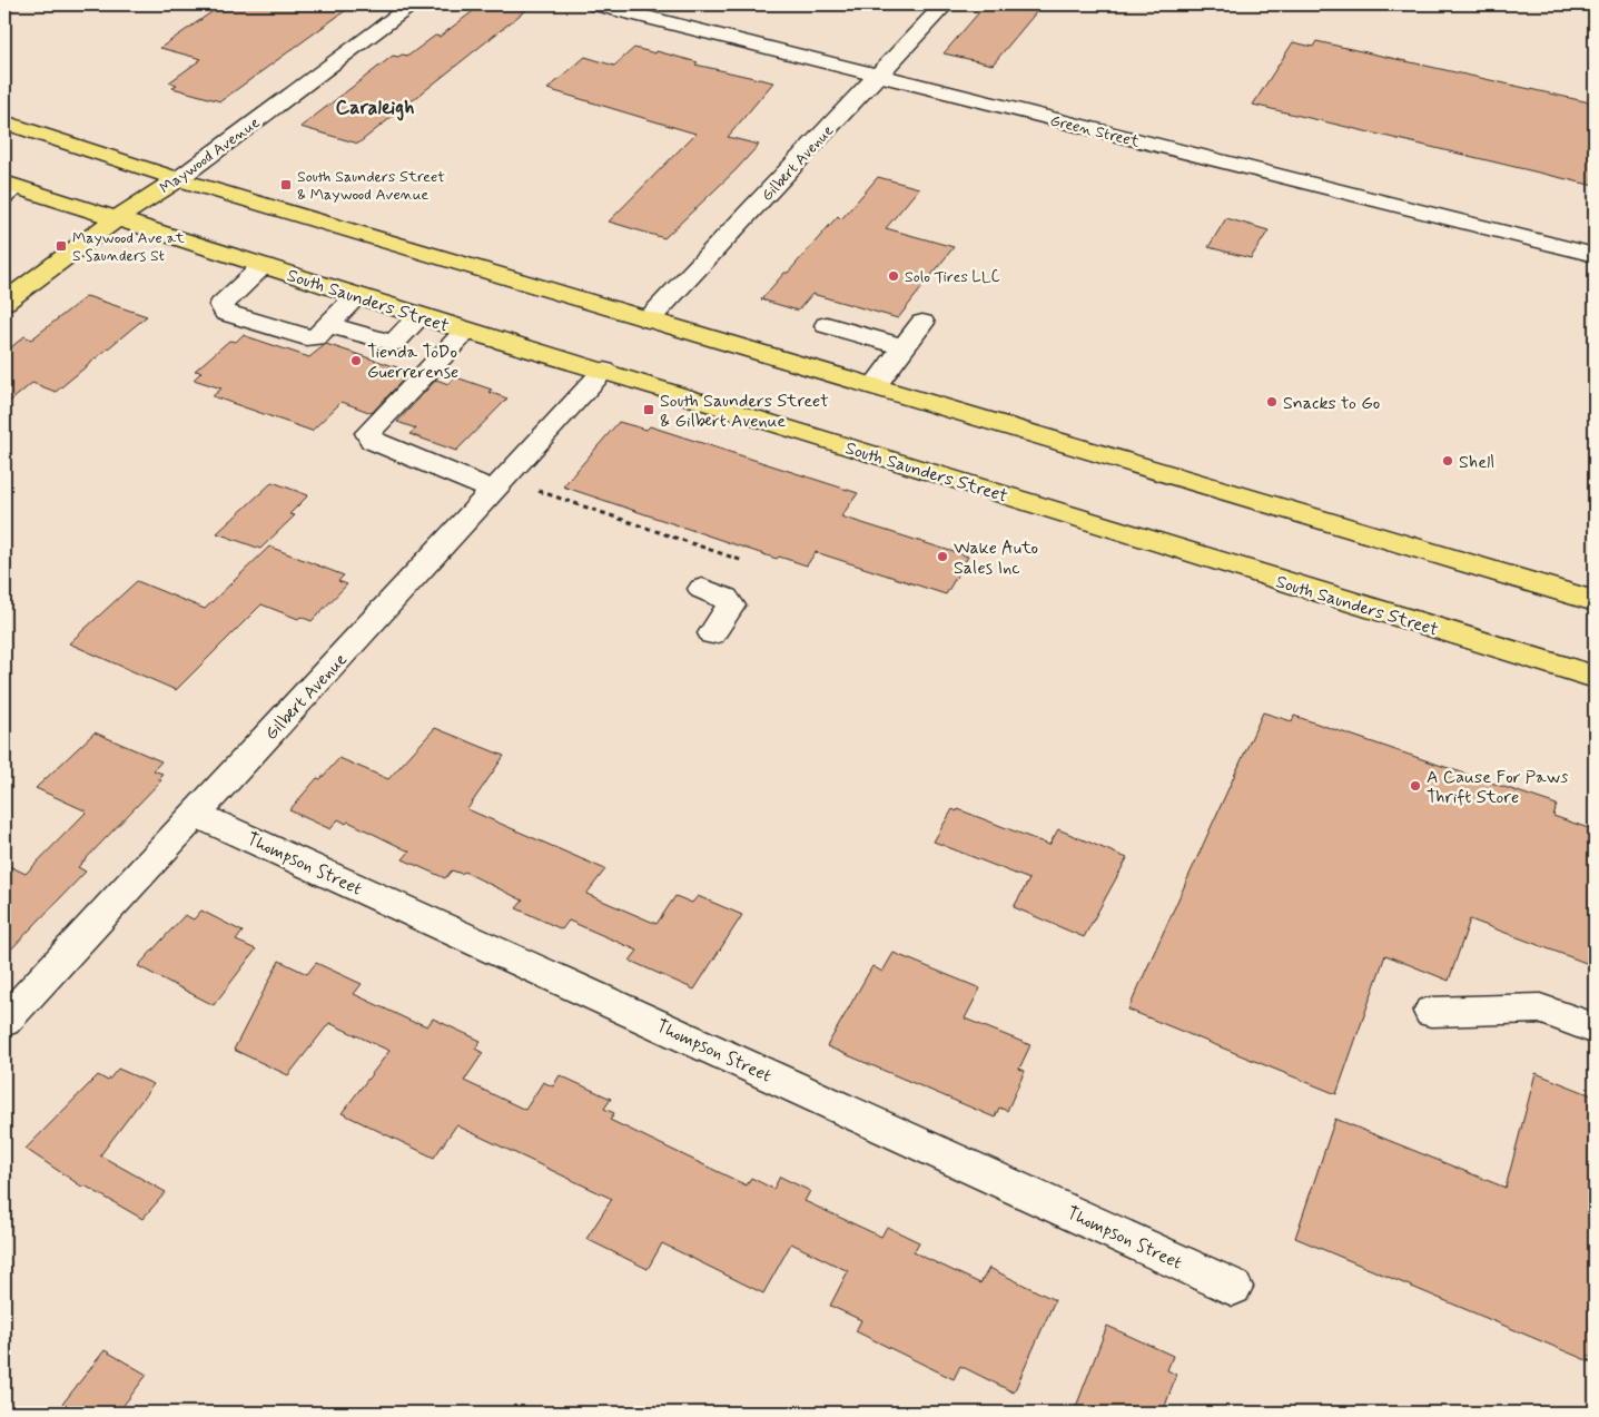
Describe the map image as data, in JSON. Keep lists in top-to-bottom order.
{
  "streets": {
    "main road": ["Maywood Avenue", "South Saunders Street"],
    "street": ["Green Street", "Gilbert Avenue", "Thompson Street"]
  },
  "crossings": [
    ["Green Street", "Gilbert Avenue"],
    ["Maywood Avenue", "South Saunders Street"],
    ["Gilbert Avenue", "South Saunders Street"],
    ["Gilbert Avenue", "Thompson Street"]
  ],
  "districts": ["Caraleigh"],
  "places": {
    "transit": ["South Saunders Street & Maywood Avenue", "Maywood Ave at S Saunders St", "South Saunders Street & Gilbert Avenue"],
    "other": [
      "Solo Tires LLC",
      "Tienda ToDo Guerrerense",
      "Snacks to Go",
      "Shell",
      "Wake Auto Sales Inc",
      "A Cause For Paws Thrift Store"
    ]
  }
}
